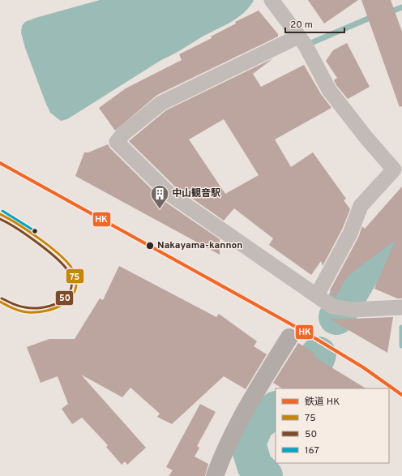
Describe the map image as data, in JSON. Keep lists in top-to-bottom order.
{
  "places": {
    "building": ["中山観音駅"],
    "other": ["Nakayama-kannon"]
  },
  "lines": [
    "rail line HK",
    "transit line 167",
    "transit line 75",
    "transit line 50"
  ],
  "legend": [
    "鉄道 HK",
    "75",
    "50",
    "167"
  ],
  "scale_bar": "20 m"
}
